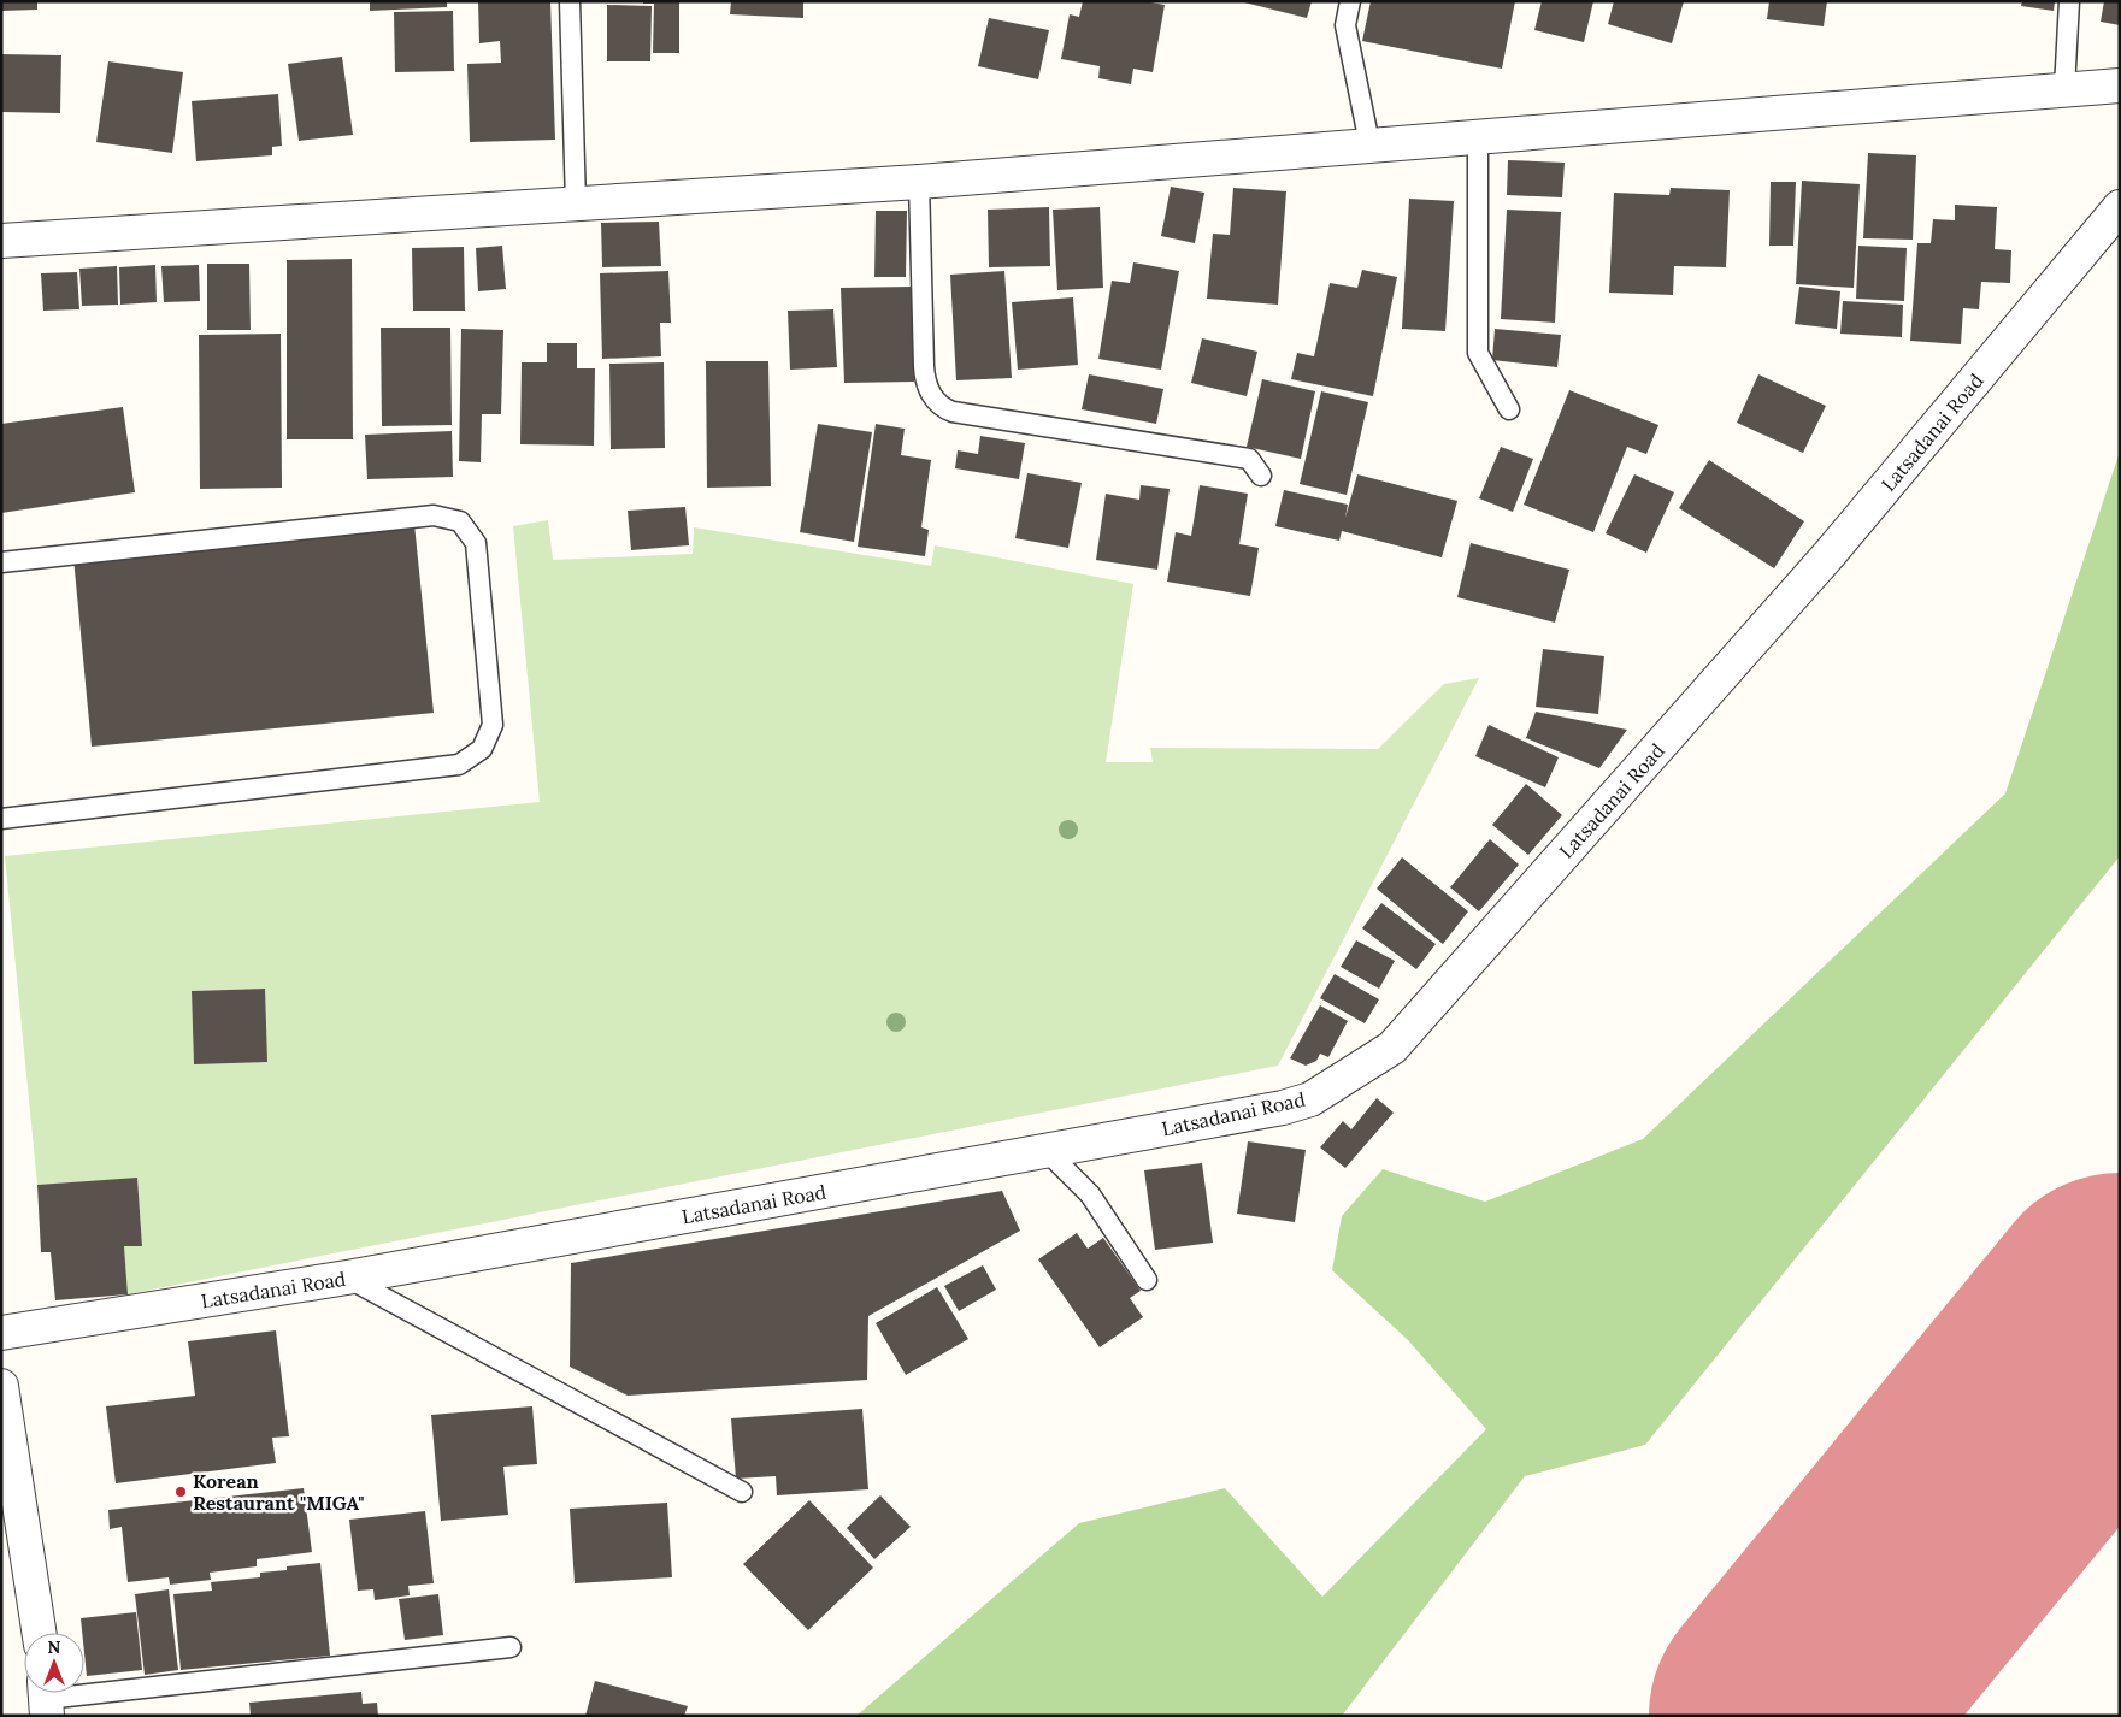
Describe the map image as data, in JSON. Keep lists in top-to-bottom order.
{
  "streets": {
    "street": ["Latsadanai Road"]
  },
  "places": ["Korean Restaurant \"MIGA\""],
  "north": "top"
}
